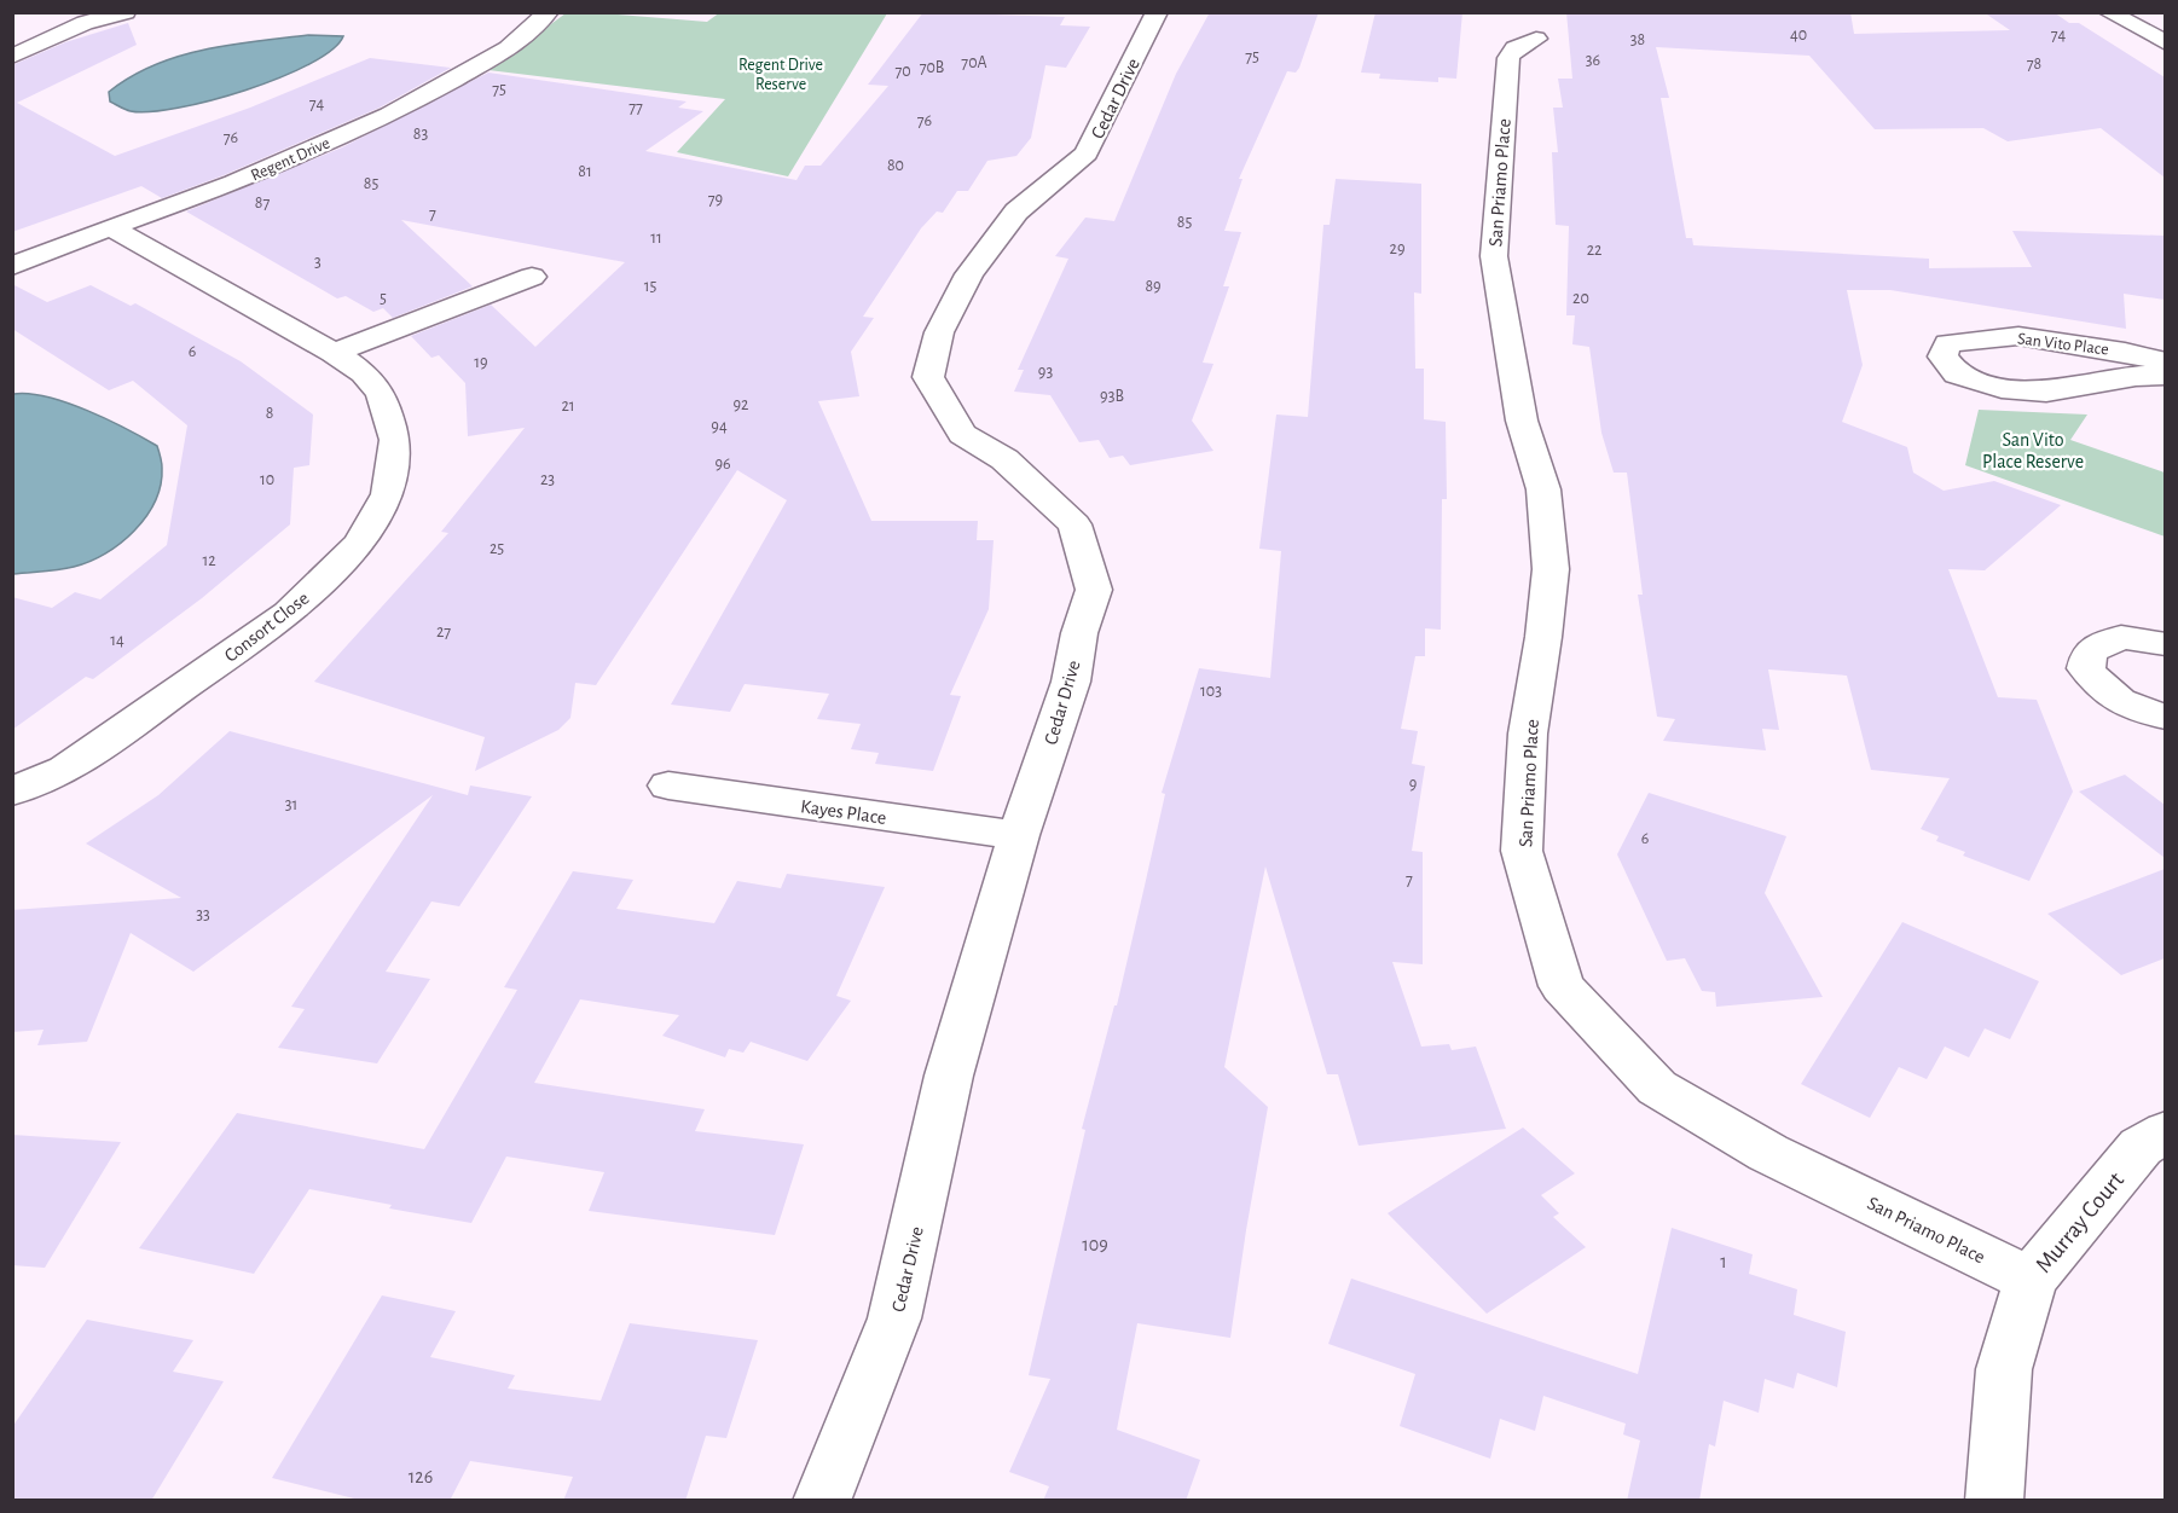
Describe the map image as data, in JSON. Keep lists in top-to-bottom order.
{
  "streets": {
    "street": [
      "Cedar Drive",
      "Regent Drive",
      "San Priamo Place",
      "San Vito Place",
      "Consort Close",
      "Kayes Place",
      "Murray Court"
    ]
  },
  "crossings": [
    ["Cedar Drive", "Kayes Place"],
    ["Regent Drive", "Consort Close"],
    ["San Priamo Place", "Murray Court"]
  ],
  "parks": ["Regent Drive Reserve", "San Vito Place Reserve"],
  "house_numbers": [
    "40",
    "74",
    "38",
    "75",
    "36",
    "70A",
    "78",
    "70B",
    "70",
    "75",
    "74",
    "77",
    "76",
    "83",
    "76",
    "80",
    "81",
    "85",
    "79",
    "87",
    "7",
    "85",
    "11",
    "29",
    "22",
    "3",
    "15",
    "89",
    "5",
    "20",
    "6",
    "19",
    "93",
    "93B",
    "92",
    "21",
    "8",
    "94",
    "96",
    "10",
    "23",
    "25",
    "12",
    "27",
    "14",
    "103",
    "9",
    "31",
    "6",
    "7",
    "33",
    "109",
    "1",
    "126"
  ]
}
